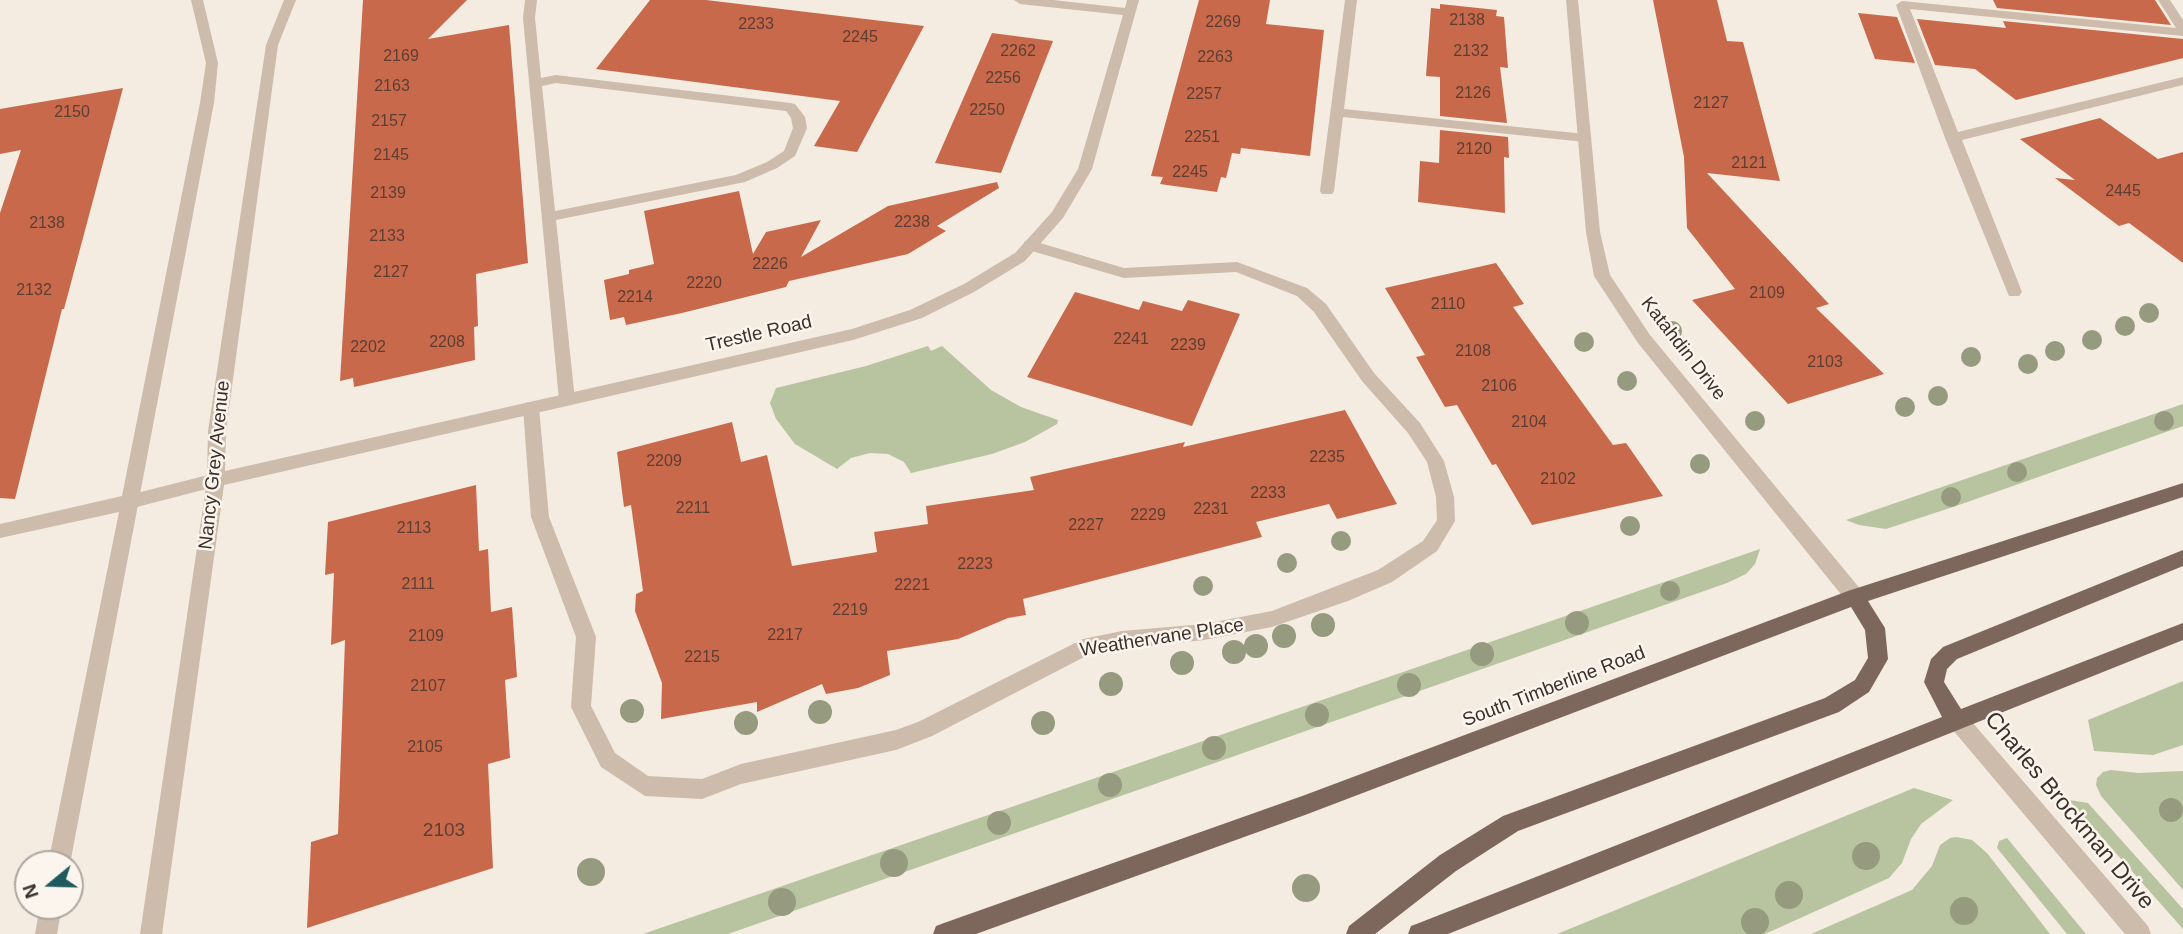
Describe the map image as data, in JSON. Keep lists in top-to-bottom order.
{
  "streets": {
    "main road": ["South Timberline Road"],
    "street": [
      "Trestle Road",
      "Katahdin Drive",
      "Nancy Grey Avenue",
      "Weathervane Place",
      "Charles Brockman Drive"
    ]
  },
  "crossings": [
    ["Trestle Road", "Nancy Grey Avenue"],
    ["Trestle Road", "Weathervane Place"],
    ["Katahdin Drive", "South Timberline Road"]
  ],
  "house_numbers": [
    "2138",
    "2269",
    "2233",
    "2245",
    "2262",
    "2132",
    "2169",
    "2263",
    "2256",
    "2163",
    "2126",
    "2257",
    "2127",
    "2250",
    "2150",
    "2157",
    "2251",
    "2120",
    "2145",
    "2121",
    "2245",
    "2445",
    "2139",
    "2238",
    "2138",
    "2133",
    "2226",
    "2127",
    "2220",
    "2132",
    "2109",
    "2214",
    "2110",
    "2241",
    "2208",
    "2239",
    "2202",
    "2108",
    "2103",
    "2106",
    "2104",
    "2235",
    "2209",
    "2102",
    "2233",
    "2211",
    "2231",
    "2229",
    "2227",
    "2113",
    "2223",
    "2111",
    "2221",
    "2219",
    "2217",
    "2109",
    "2215",
    "2107",
    "2105",
    "2103"
  ],
  "north": "left"
}
